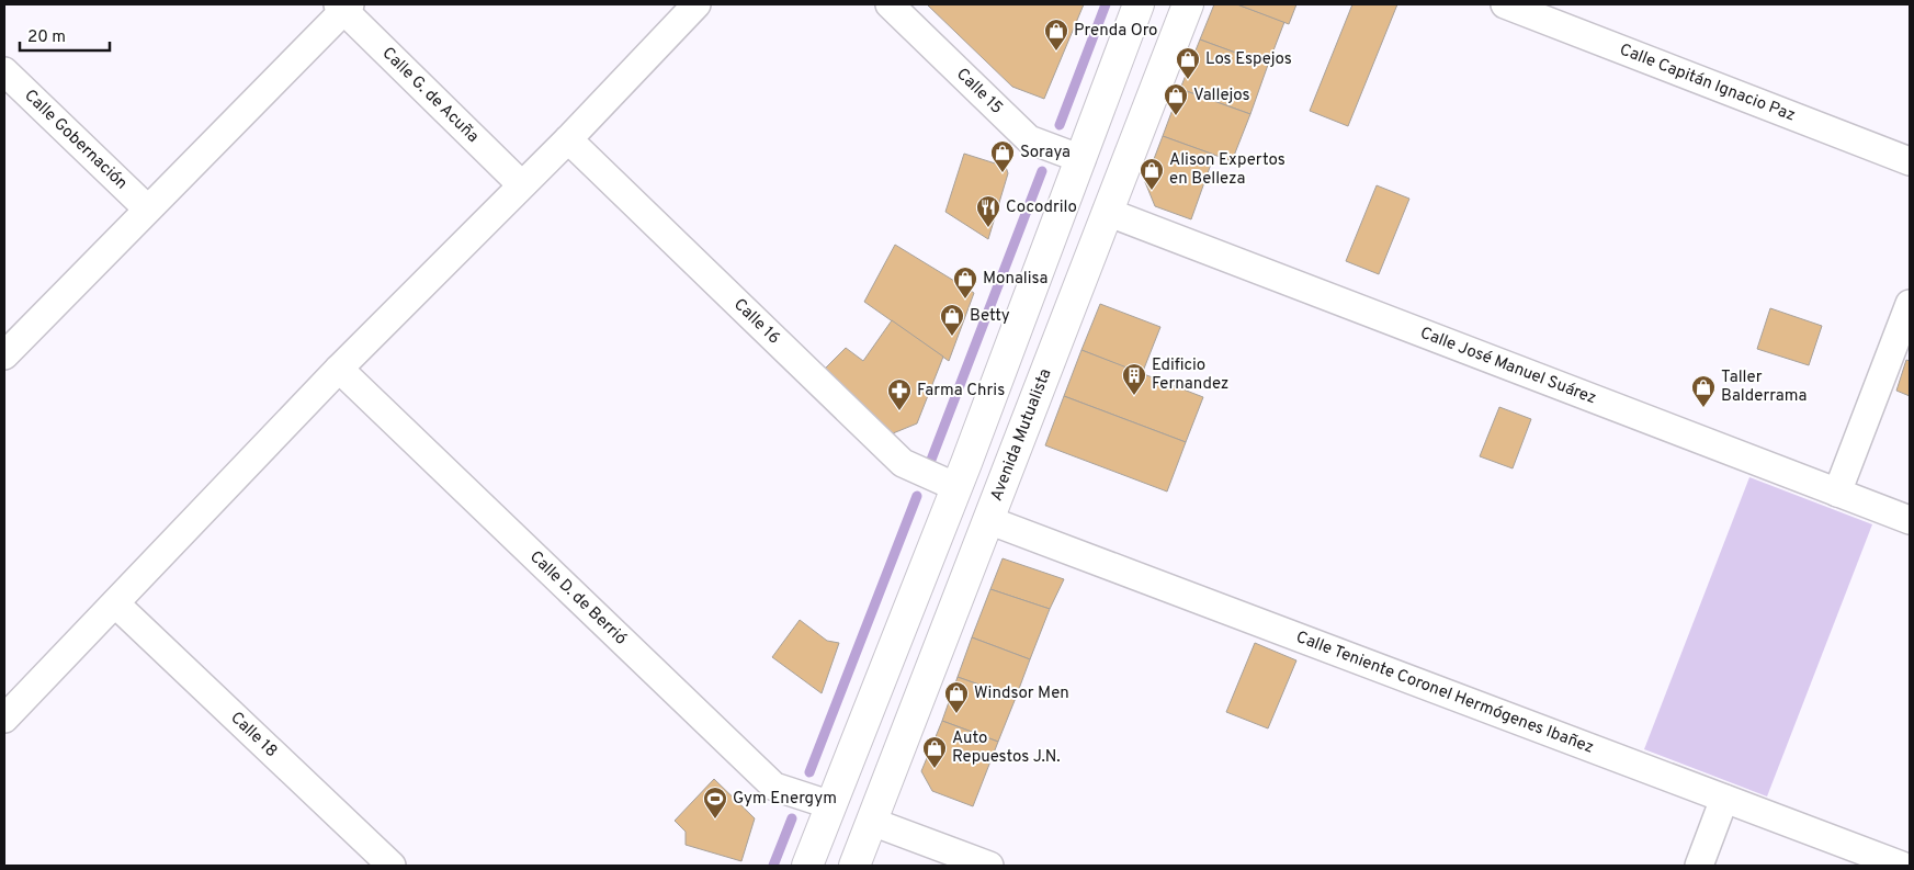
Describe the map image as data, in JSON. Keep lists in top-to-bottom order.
{
  "streets": {
    "main road": ["Avenida Mutualista"],
    "street": [
      "Calle Capitán Ignacio Paz",
      "Calle 15",
      "Calle G. de Acuña",
      "Calle Gobernación",
      "Calle 16",
      "Calle José Manuel Suárez",
      "Calle D. de Berrió",
      "Calle Teniente Coronel Hermógenes Ibañez",
      "Calle 18"
    ]
  },
  "crossings": [
    ["Calle José Manuel Suárez", "Avenida Mutualista"],
    ["Avenida Mutualista", "Calle Teniente Coronel Hermógenes Ibañez"]
  ],
  "places": {
    "shop": [
      "Prenda Oro",
      "Los Espejos",
      "Vallejos",
      "Soraya",
      "Alison Expertos en Belleza",
      "Monalisa",
      "Betty",
      "Taller Balderrama",
      "Windsor Men",
      "Auto Repuestos J.N."
    ],
    "restaurant": ["Cocodrilo"],
    "building": ["Edificio Fernandez"],
    "pharmacy": ["Farma Chris"],
    "sports": ["Gym Energym"]
  },
  "scale_bar": "20 m"
}
